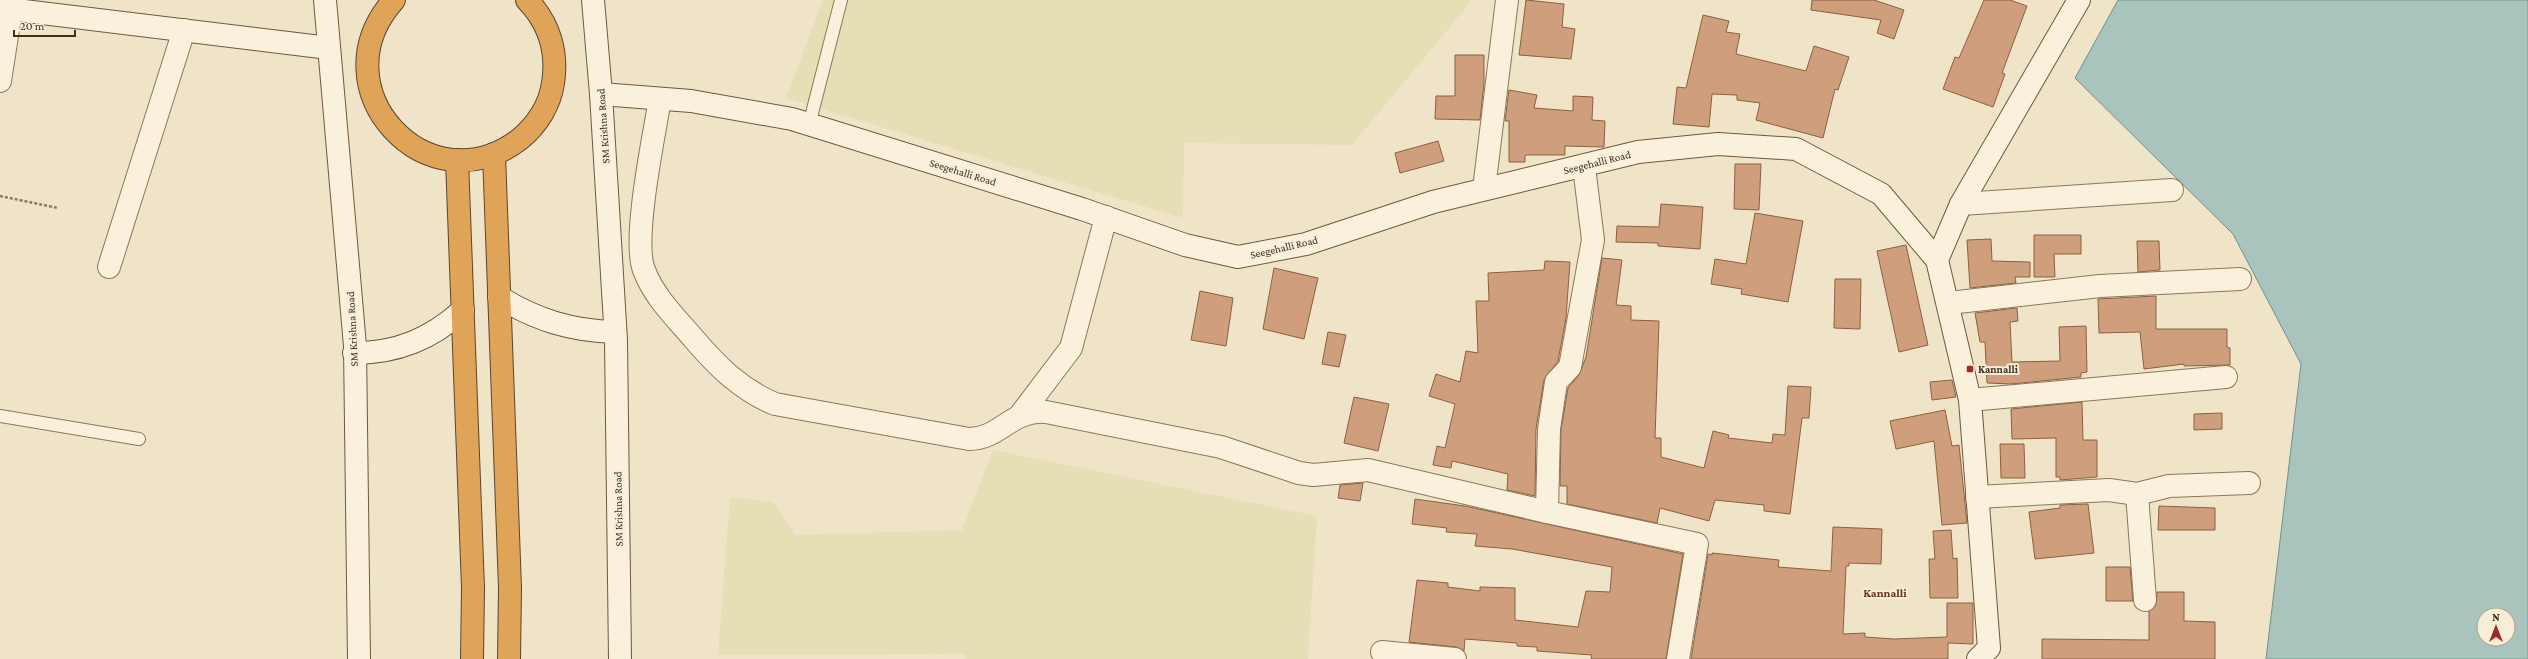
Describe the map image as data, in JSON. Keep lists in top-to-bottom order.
{
  "streets": {
    "street": ["SM Krishna Road", "Seegehalli Road"]
  },
  "crossings": [
    ["SM Krishna Road", "Seegehalli Road"]
  ],
  "districts": ["Kannalli"],
  "places": {
    "transit": ["Kannalli"]
  },
  "scale_bar": "20 m",
  "north": "top"
}
